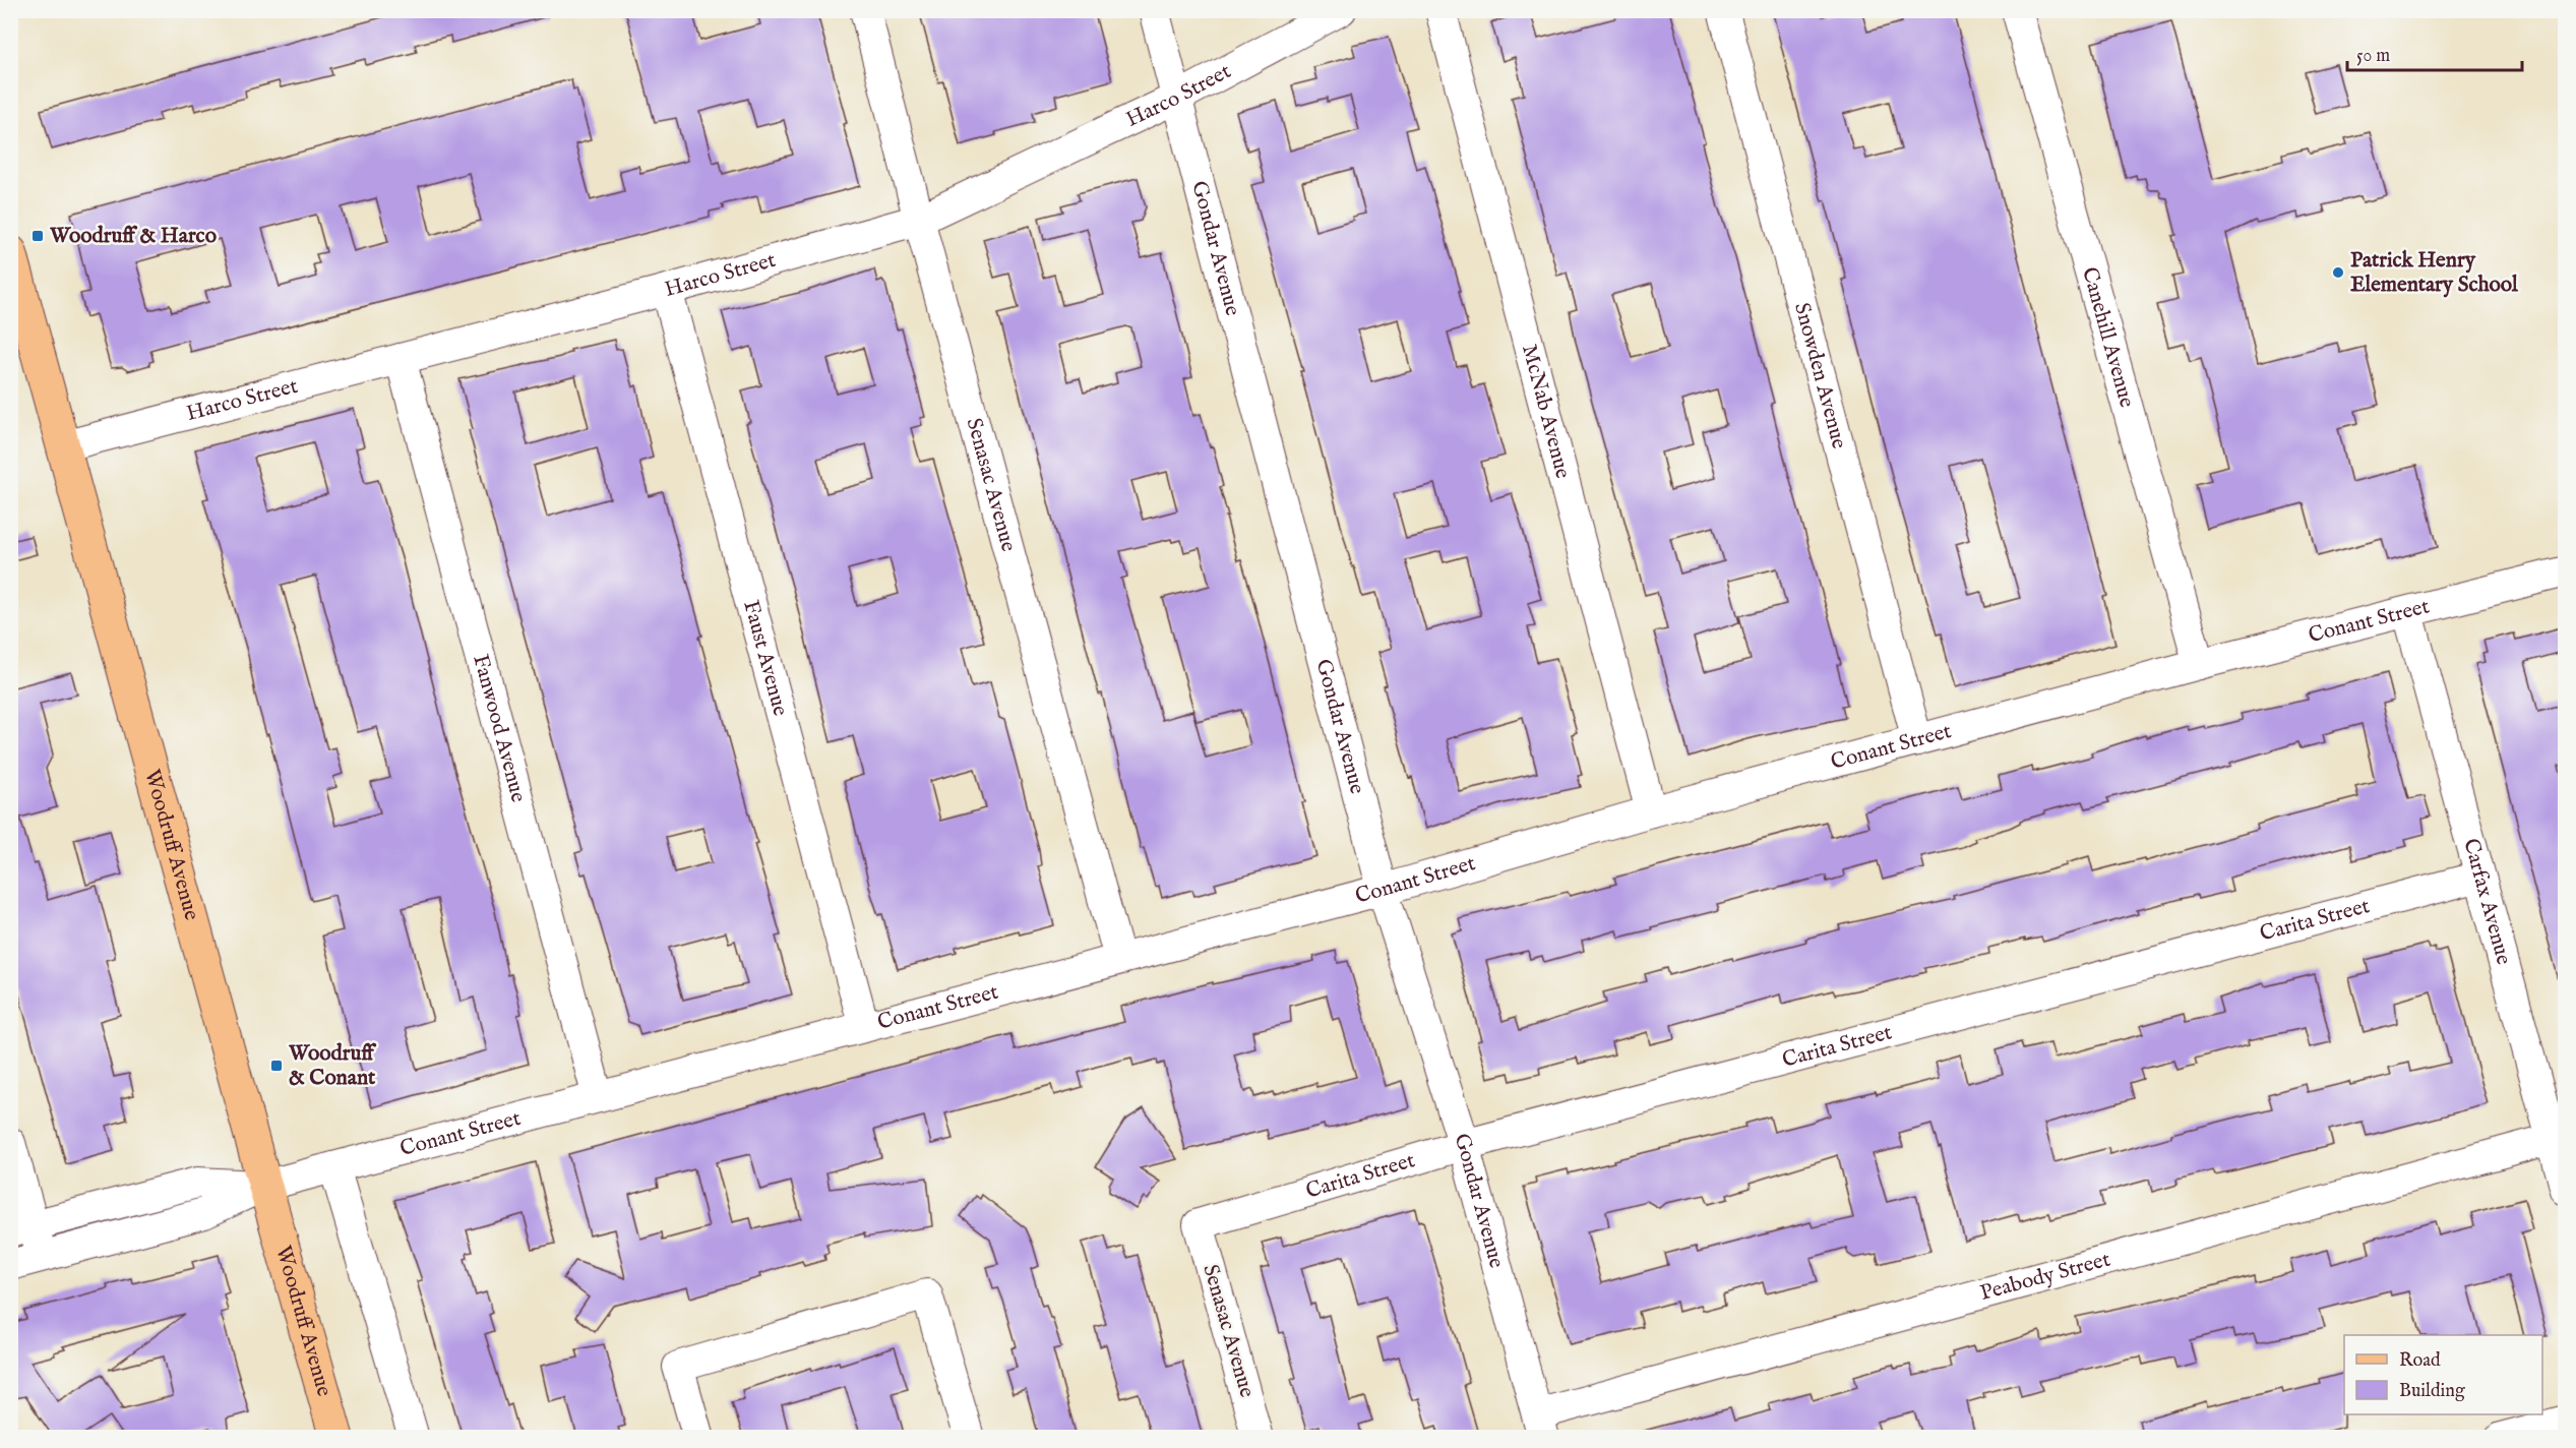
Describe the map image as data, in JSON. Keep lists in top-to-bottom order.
{
  "streets": {
    "main road": ["Woodruff Avenue"],
    "street": [
      "Harco Street",
      "Gondar Avenue",
      "Canehill Avenue",
      "Snowden Avenue",
      "McNab Avenue",
      "Senasac Avenue",
      "Conant Street",
      "Faust Avenue",
      "Fanwood Avenue",
      "Carfax Avenue",
      "Carita Street",
      "Peabody Street"
    ]
  },
  "crossings": [
    ["Harco Street", "Gondar Avenue"],
    ["Harco Street", "Senasac Avenue"],
    ["Harco Street", "Faust Avenue"],
    ["Harco Street", "Fanwood Avenue"],
    ["Harco Street", "Woodruff Avenue"],
    ["Gondar Avenue", "Conant Street"],
    ["Gondar Avenue", "Carita Street"],
    ["Gondar Avenue", "Peabody Street"],
    ["Canehill Avenue", "Conant Street"],
    ["Snowden Avenue", "Conant Street"],
    ["McNab Avenue", "Conant Street"],
    ["Senasac Avenue", "Conant Street"],
    ["Senasac Avenue", "Carita Street"],
    ["Conant Street", "Faust Avenue"],
    ["Conant Street", "Fanwood Avenue"],
    ["Conant Street", "Woodruff Avenue"],
    ["Conant Street", "Carfax Avenue"],
    ["Carfax Avenue", "Carita Street"],
    ["Carfax Avenue", "Peabody Street"]
  ],
  "places": {
    "transit": ["Woodruff & Harco", "Woodruff & Conant"],
    "other": ["Patrick Henry Elementary School"]
  },
  "legend": ["Road", "Building"],
  "scale_bar": "50 m"
}
